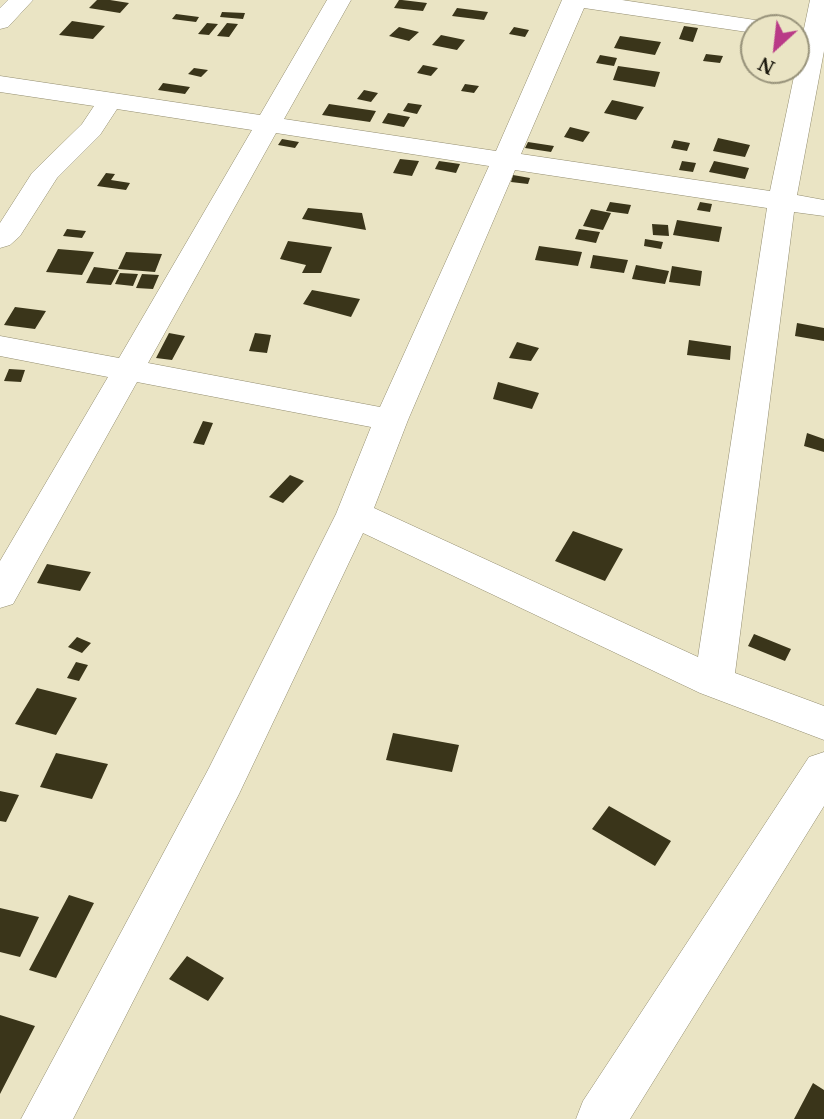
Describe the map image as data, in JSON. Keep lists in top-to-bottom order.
{
  "north": "bottom left"
}
